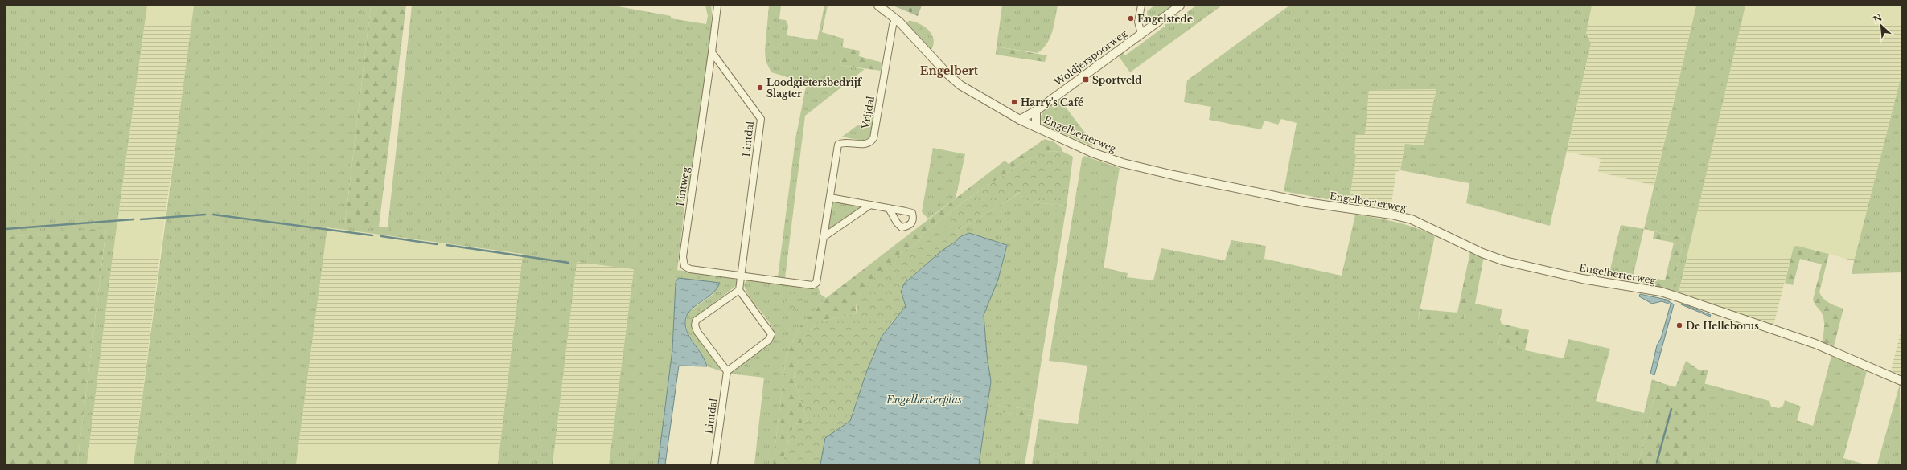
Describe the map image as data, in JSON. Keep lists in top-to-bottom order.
{
  "streets": {
    "street": [
      "Woldjerspoorweg",
      "Vrijdal",
      "Engelberterweg",
      "Lintdal",
      "Lintweg"
    ]
  },
  "crossings": [
    ["Woldjerspoorweg", "Engelberterweg"],
    ["Vrijdal", "Engelberterweg"],
    ["Vrijdal", "Lintdal"],
    ["Vrijdal", "Lintweg"],
    ["Lintdal", "Lintweg"]
  ],
  "districts": ["Engelbert"],
  "water": ["Engelberterplas"],
  "places": {
    "other": [
      "Engelstede",
      "Loodgietersbedrijf Slagter",
      "Harry's Café",
      "De Helleborus"
    ],
    "transit": ["Sportveld"]
  },
  "north": "top left"
}
